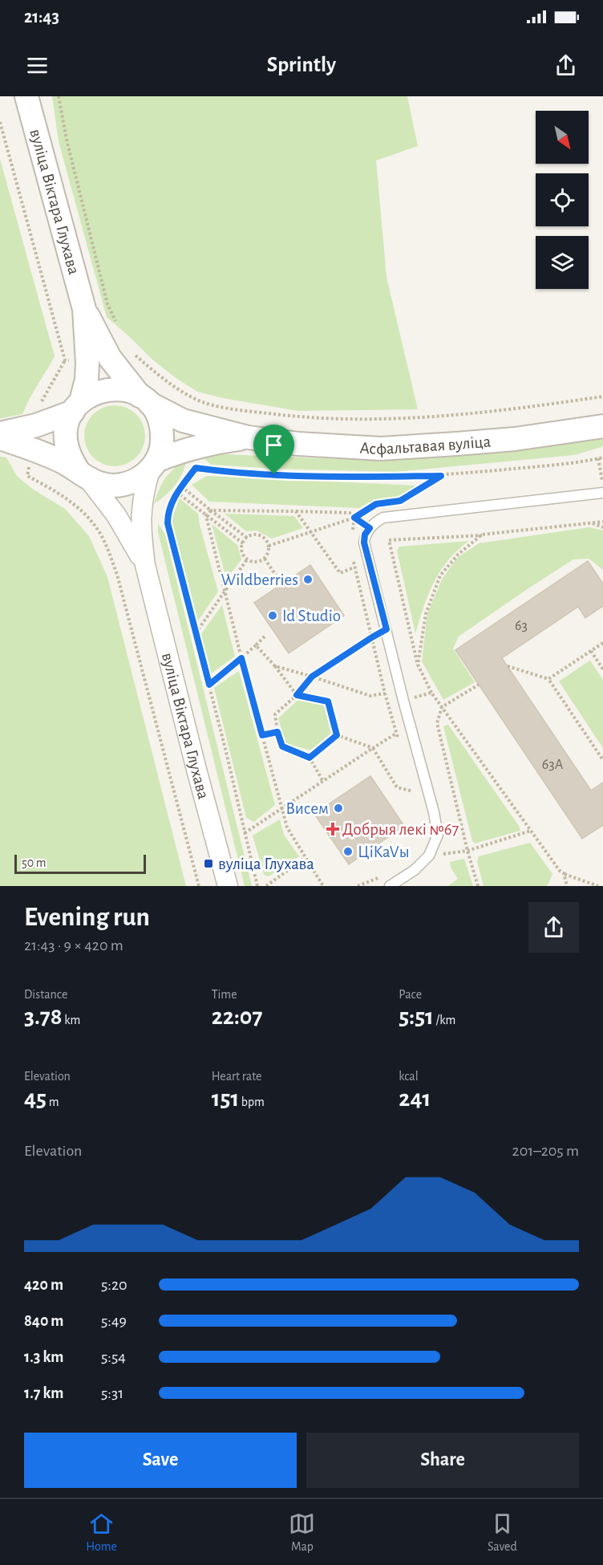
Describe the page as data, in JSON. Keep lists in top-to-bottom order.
{
  "streets": {
    "street": ["вуліца Віктара Глухава", "Асфальтавая вуліца"]
  },
  "crossings": [
    ["вуліца Віктара Глухава", "Асфальтавая вуліца"]
  ],
  "places": {
    "other": [
      "Wildberries",
      "Id Studio",
      "Висем",
      "ЦiKaVы"
    ],
    "health": ["Добрыя лекі №67"],
    "transit": ["вуліца Глухава"]
  },
  "house_numbers": ["63", "63А"],
  "scale_bar": "50 m",
  "north": "bottom right",
  "page": {
    "status": "21:43",
    "header": "Sprintly",
    "scale": "50 m",
    "heading": ["Evening run", "21:43 · 9 × 420 m"],
    "stats": [
      ["Distance", "3.78 km"],
      ["Time", "22:07"],
      ["Pace", "5:51 /km"],
      ["Elevation", "45 m"],
      ["Heart rate", "151 bpm"],
      ["kcal", "241"]
    ],
    "chart": ["Elevation", "201–205 m"],
    "list": [
      {
        "name": "420 m",
        "note": "5:20"
      },
      {
        "name": "840 m",
        "note": "5:49"
      },
      {
        "name": "1.3 km",
        "note": "5:54"
      },
      {
        "name": "1.7 km",
        "note": "5:31"
      }
    ],
    "buttons": ["Save", "Share"],
    "tabs": ["Home", "Map", "Saved"]
  }
}
